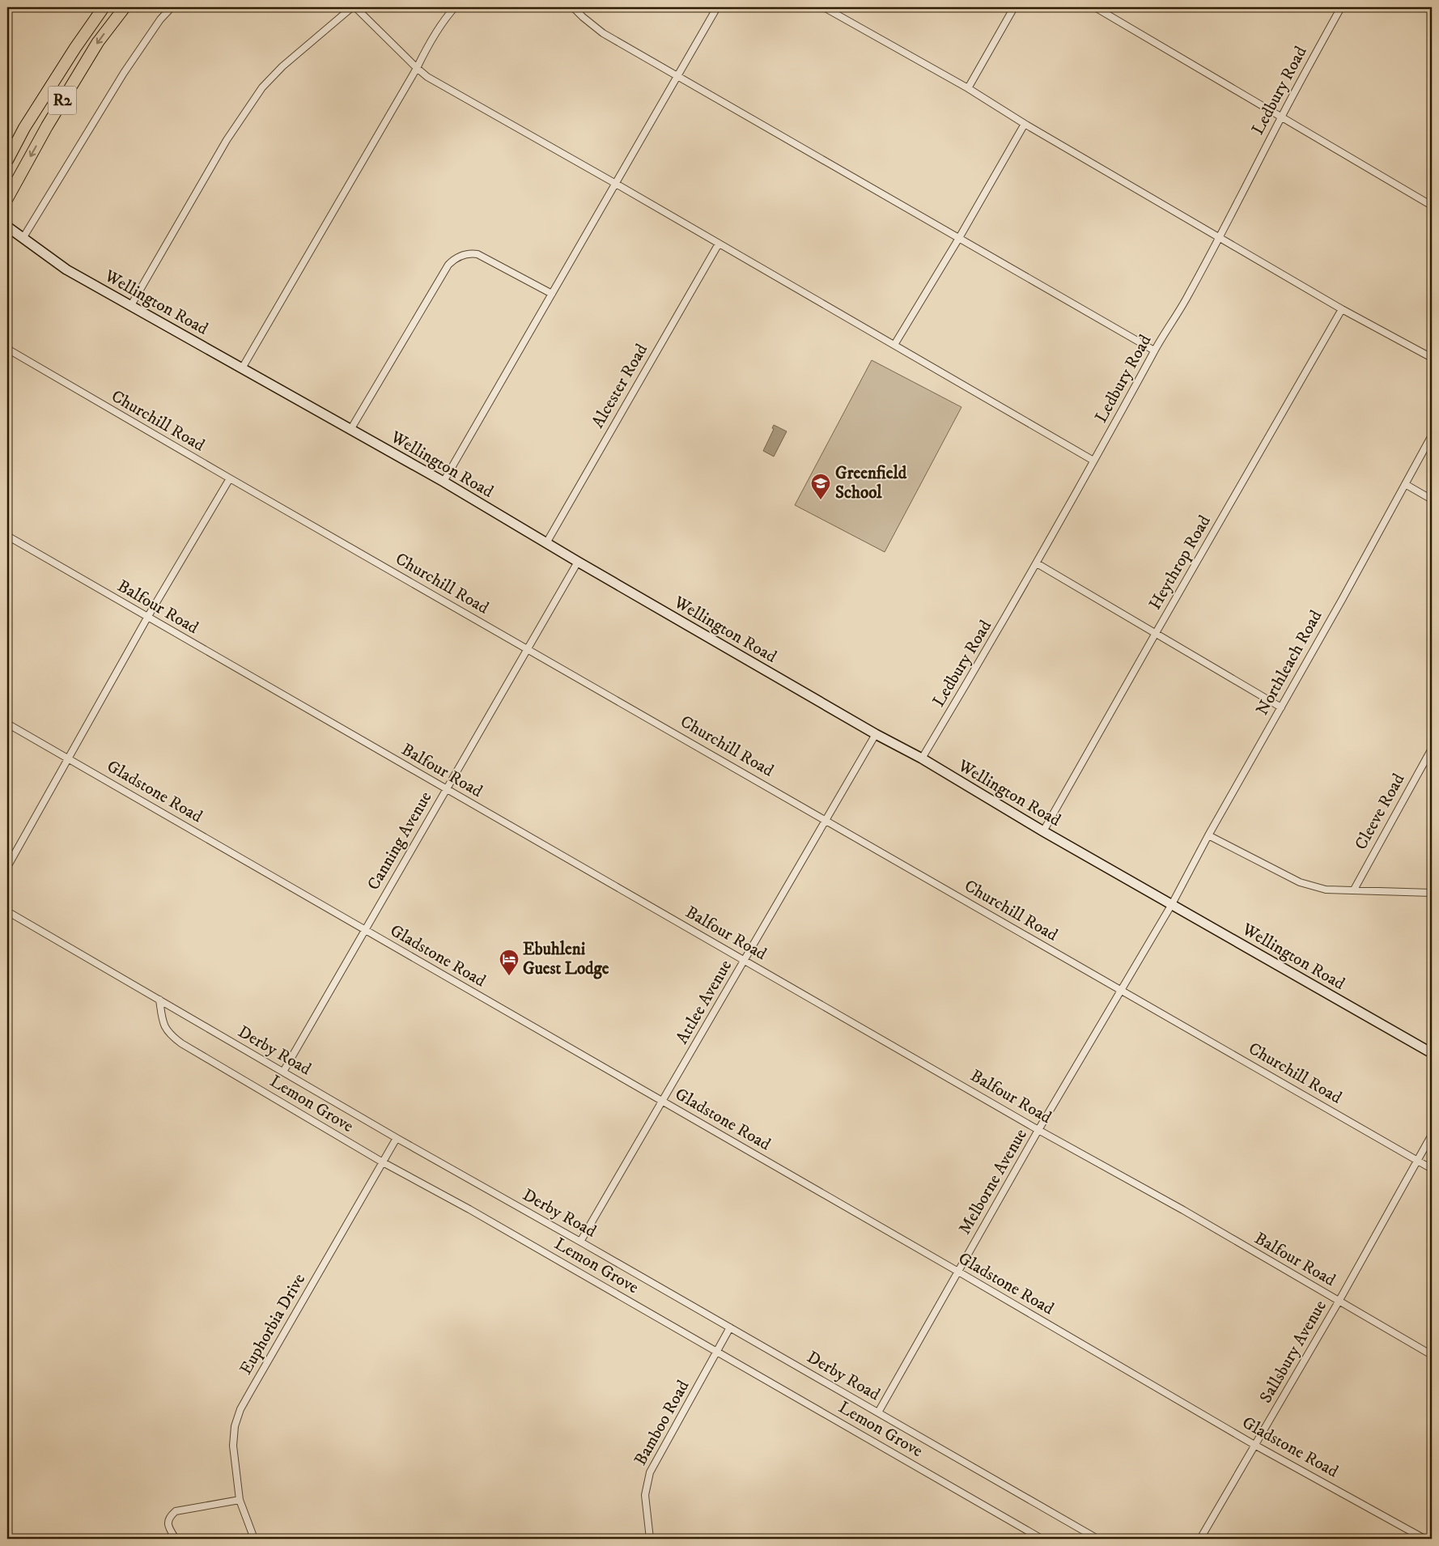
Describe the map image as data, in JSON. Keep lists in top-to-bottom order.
{
  "streets": {
    "highway": ["R2"],
    "main road": ["Wellington Road"],
    "street": [
      "Ledbury Road",
      "Alcester Road",
      "Churchill Road",
      "Heythrop Road",
      "Balfour Road",
      "Northleach Road",
      "Gladstone Road",
      "Cleeve Road",
      "Canning Avenue",
      "Attlee Avenue",
      "Derby Road",
      "Lemon Grove",
      "Melborne Avenue",
      "Euphorbia Drive",
      "Sallsbury Avenue",
      "Bamboo Road"
    ]
  },
  "crossings": [
    ["Ledbury Road", "Wellington Road"],
    ["Wellington Road", "Alcester Road"],
    ["Wellington Road", "Heythrop Road"],
    ["Wellington Road", "Northleach Road"],
    ["Wellington Road", "Canning Avenue"],
    ["Wellington Road", "Attlee Avenue"],
    ["Wellington Road", "Melborne Avenue"],
    ["Churchill Road", "Canning Avenue"],
    ["Churchill Road", "Attlee Avenue"],
    ["Churchill Road", "Melborne Avenue"],
    ["Churchill Road", "Sallsbury Avenue"],
    ["Balfour Road", "Canning Avenue"],
    ["Balfour Road", "Attlee Avenue"],
    ["Balfour Road", "Melborne Avenue"],
    ["Balfour Road", "Sallsbury Avenue"],
    ["Northleach Road", "Melborne Avenue"],
    ["Gladstone Road", "Canning Avenue"],
    ["Gladstone Road", "Attlee Avenue"],
    ["Gladstone Road", "Melborne Avenue"],
    ["Gladstone Road", "Sallsbury Avenue"],
    ["Canning Avenue", "Derby Road"],
    ["Attlee Avenue", "Derby Road"],
    ["Derby Road", "Lemon Grove"],
    ["Derby Road", "Melborne Avenue"],
    ["Derby Road", "Euphorbia Drive"],
    ["Derby Road", "Bamboo Road"],
    ["Lemon Grove", "Euphorbia Drive"],
    ["Lemon Grove", "Bamboo Road"]
  ],
  "places": {
    "school or university": ["Greenfield School"],
    "hotel": ["Ebuhleni Guest Lodge"]
  }
}
